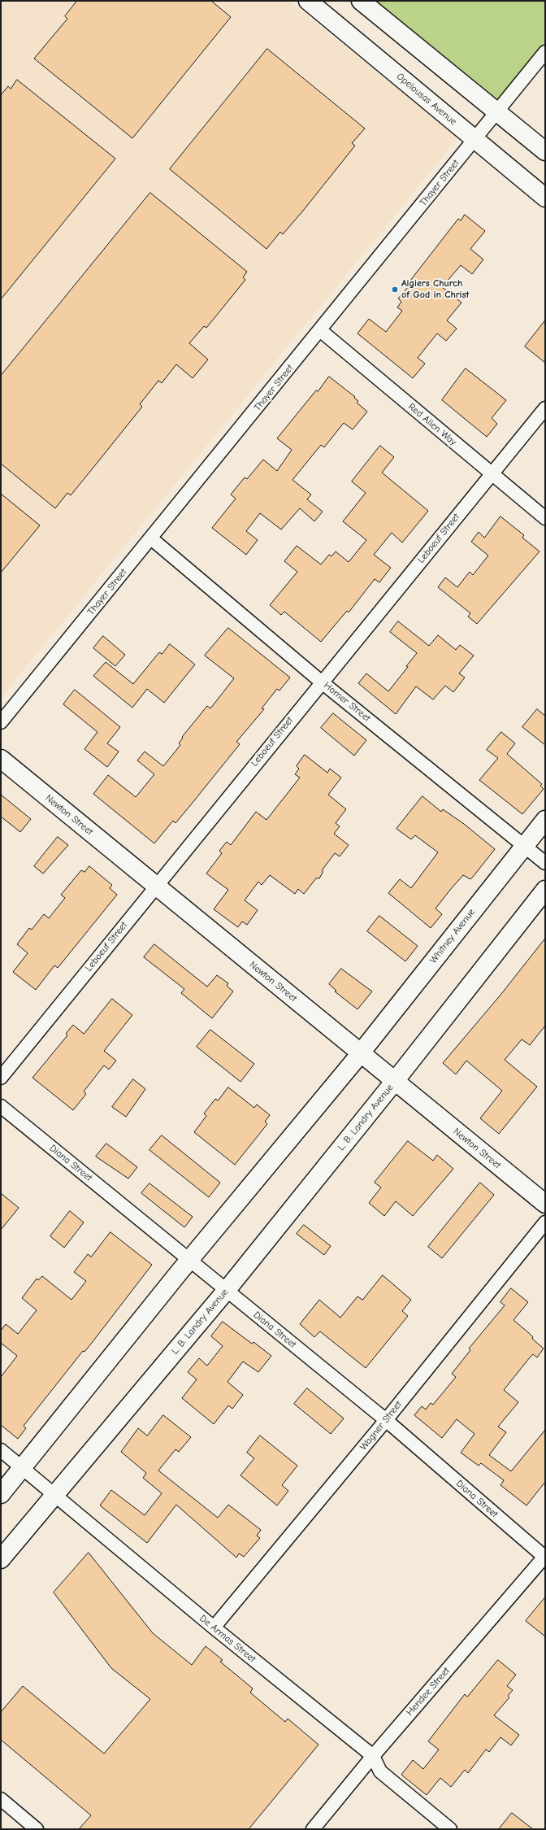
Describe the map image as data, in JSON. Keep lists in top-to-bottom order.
{
  "streets": {
    "street": [
      "Opelousas Avenue",
      "Thayer Street",
      "Red Allen Way",
      "Leboeuf Street",
      "Homer Street",
      "Newton Street",
      "Whitney Avenue",
      "L. B. Landry Avenue",
      "Diana Street",
      "Wagner Street",
      "De Armas Street",
      "Hendee Street"
    ]
  },
  "crossings": [
    ["Opelousas Avenue", "Thayer Street"],
    ["Thayer Street", "Red Allen Way"],
    ["Thayer Street", "Homer Street"],
    ["Red Allen Way", "Leboeuf Street"],
    ["Leboeuf Street", "Homer Street"],
    ["Leboeuf Street", "Newton Street"],
    ["Homer Street", "Whitney Avenue"],
    ["Newton Street", "Whitney Avenue"],
    ["Newton Street", "L. B. Landry Avenue"],
    ["L. B. Landry Avenue", "Diana Street"],
    ["L. B. Landry Avenue", "De Armas Street"],
    ["Diana Street", "Wagner Street"],
    ["Diana Street", "Hendee Street"],
    ["Wagner Street", "De Armas Street"],
    ["De Armas Street", "Hendee Street"]
  ],
  "places": ["Algiers Church of God in Christ"]
}
